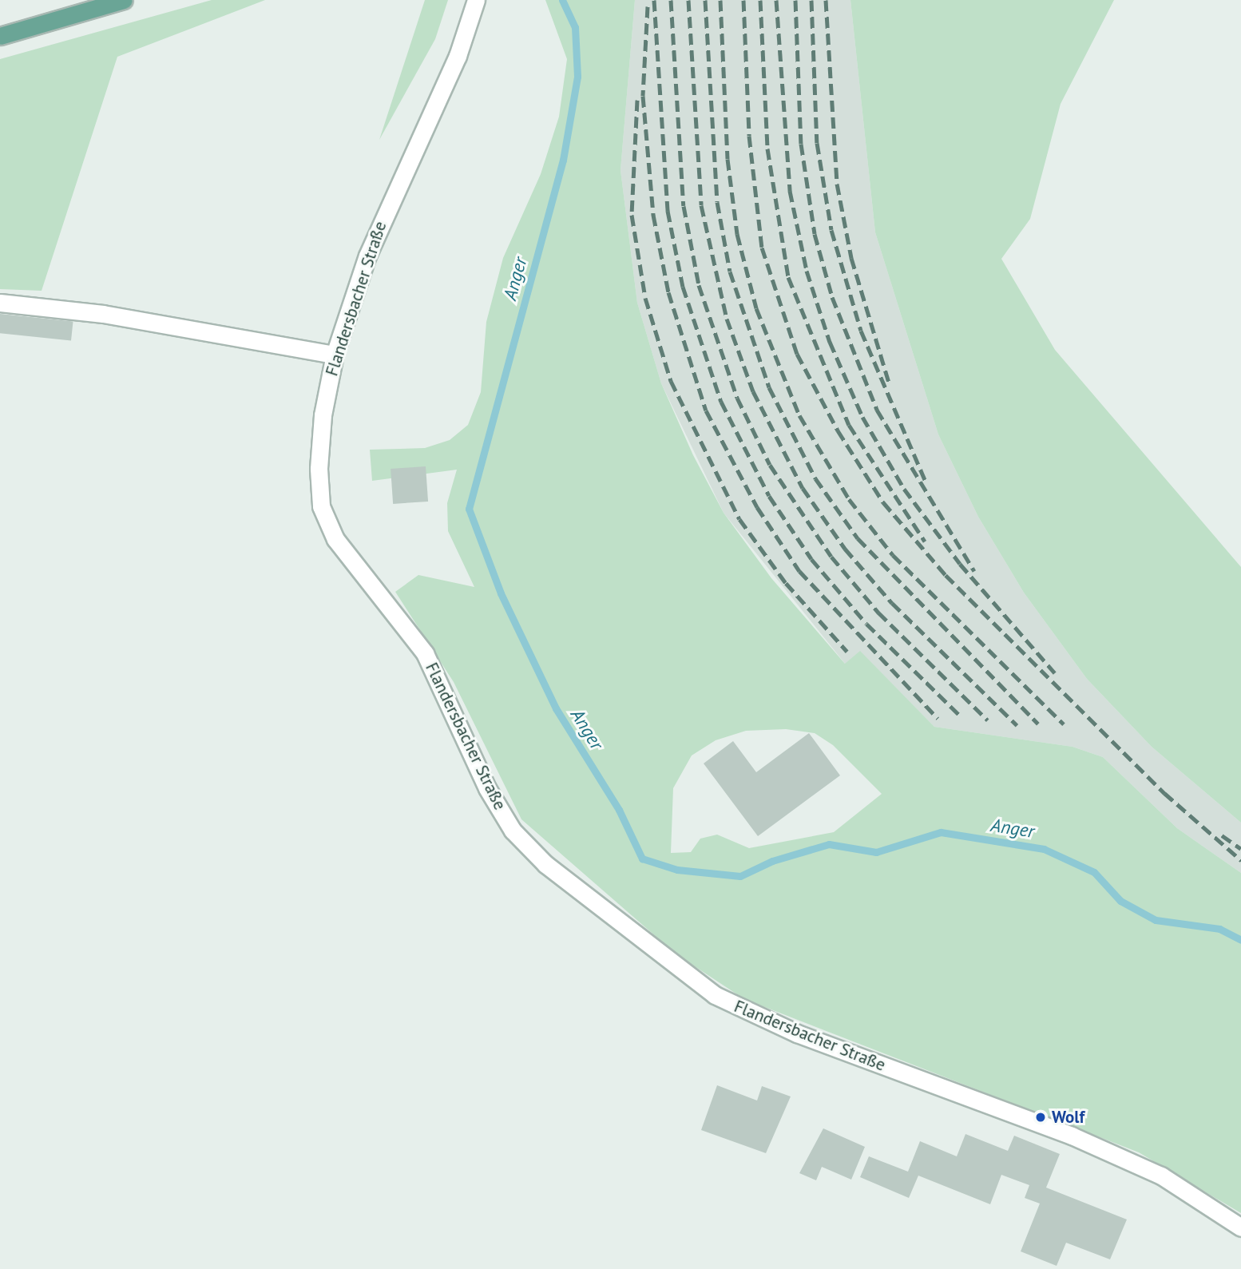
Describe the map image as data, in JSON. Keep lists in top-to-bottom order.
{
  "streets": {
    "street": ["Flandersbacher Straße"]
  },
  "water": ["Anger"],
  "places": ["Wolf"]
}
